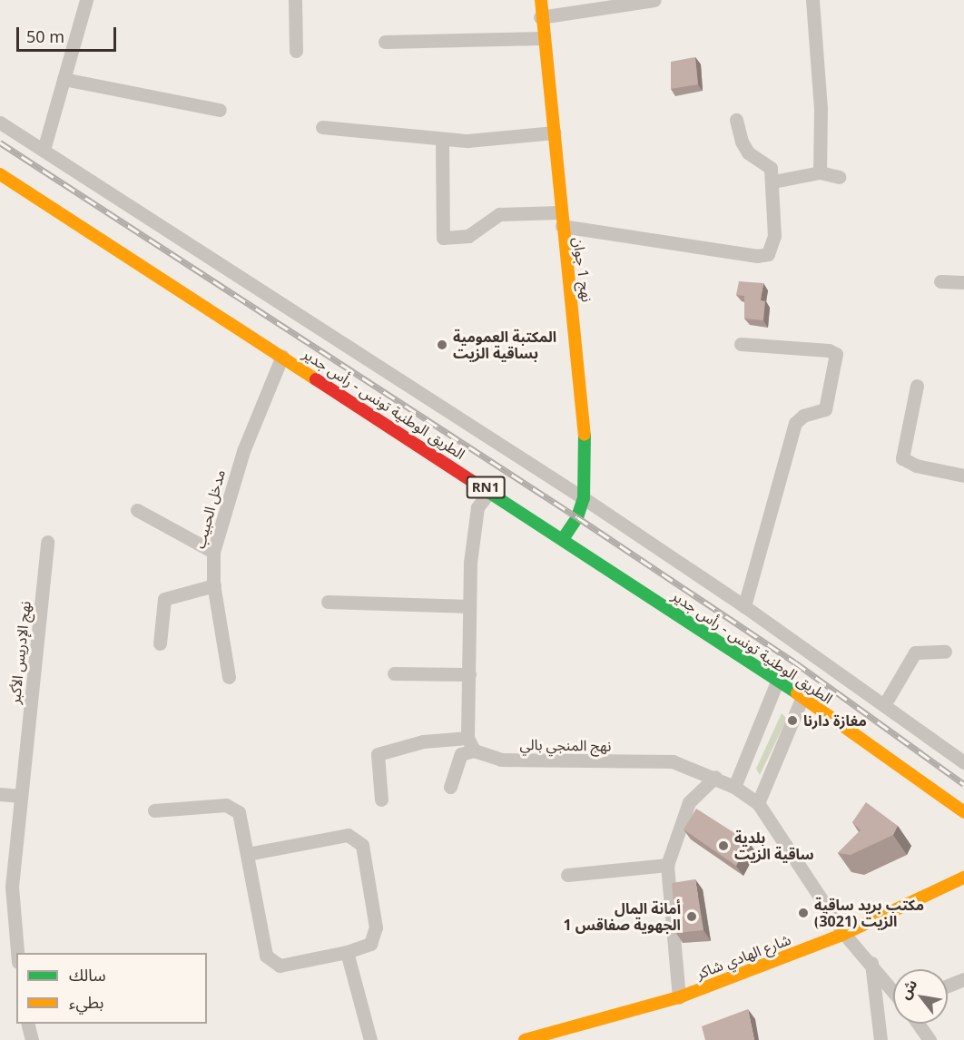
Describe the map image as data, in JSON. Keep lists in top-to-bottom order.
{
  "streets": {
    "main road": [
      "نهج 1 جوان",
      "الطريق الوطنية تونس - رأس جدير",
      "RN1",
      "شارع الهادي شاكر"
    ],
    "street": ["مدخل الحبيب", "نهج الإدريس الأكبر", "نهج المنجي بالي"]
  },
  "crossings": [
    ["نهج 1 جوان", "الطريق الوطنية تونس - رأس جدير"],
    ["الطريق الوطنية تونس - رأس جدير", "مدخل الحبيب"],
    ["نهج المنجي بالي", "شارع الهادي شاكر"]
  ],
  "places": [
    "المكتبة العمومية بساقية الزيت",
    "مغازة دارنا",
    "بلدية ساقية الزيت",
    "مكتب بريد ساقية الزيت (3021)",
    "أمانة المال الجهوية صفاقس 1"
  ],
  "legend": ["سالك", "بطيء"],
  "scale_bar": "50 m",
  "north": "top left"
}
